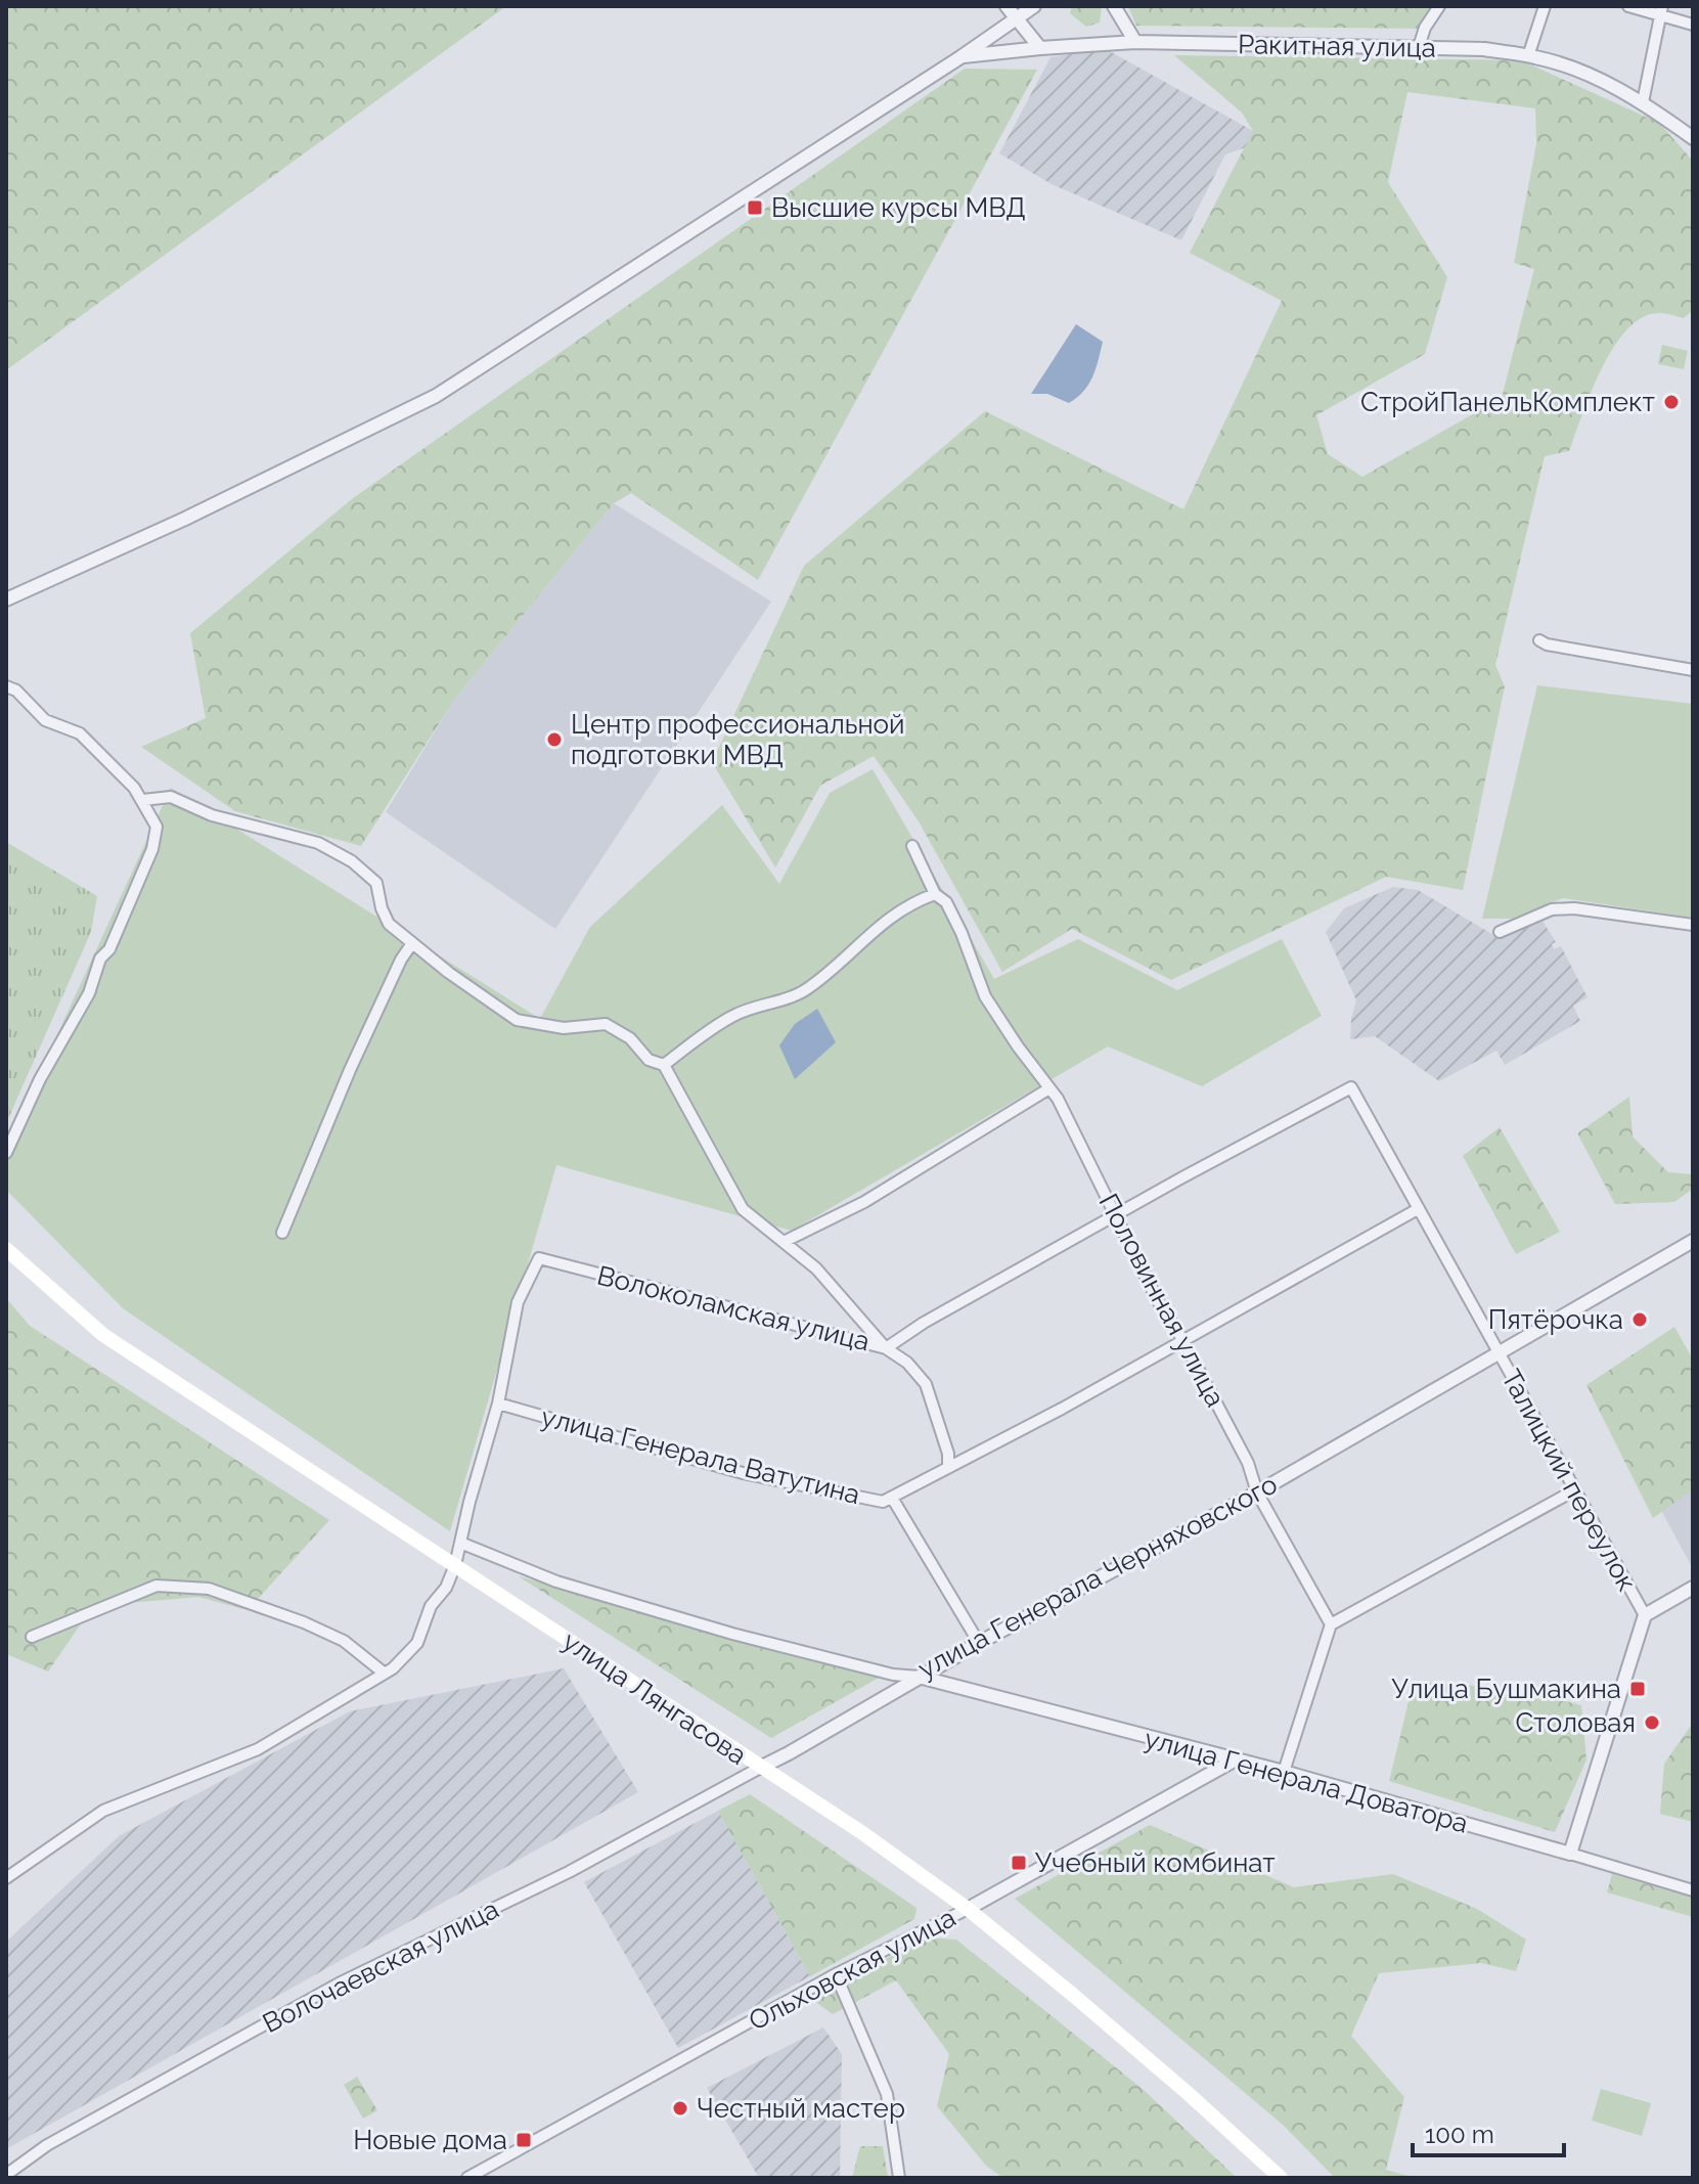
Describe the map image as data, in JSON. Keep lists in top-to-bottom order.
{
  "streets": {
    "main road": ["улица Лянгасова"],
    "street": [
      "Ракитная улица",
      "Половинная улица",
      "Волоколамская улица",
      "улица Генерала Ватутина",
      "Талицкий переулок",
      "улица Генерала Черняховского",
      "улица Генерала Доватора",
      "Волочаевская улица",
      "Ольховская улица"
    ]
  },
  "crossings": [
    ["Половинная улица", "Волоколамская улица"],
    ["Половинная улица", "улица Генерала Ватутина"],
    ["Половинная улица", "улица Генерала Черняховского"],
    ["Волоколамская улица", "улица Генерала Ватутина"],
    ["Волоколамская улица", "Талицкий переулок"],
    ["улица Генерала Ватутина", "Талицкий переулок"],
    ["Талицкий переулок", "улица Генерала Черняховского"],
    ["улица Генерала Черняховского", "улица Генерала Доватора"],
    ["улица Лянгасова", "Волочаевская улица"],
    ["улица Лянгасова", "Ольховская улица"],
    ["улица Генерала Доватора", "Ольховская улица"]
  ],
  "places": {
    "transit": [
      "Высшие курсы МВД",
      "Улица Бушмакина",
      "Учебный комбинат",
      "Новые дома"
    ],
    "other": [
      "СтройПанельКомплект",
      "Центр профессиональной подготовки МВД",
      "Пятёрочка",
      "Столовая",
      "Честный мастер"
    ]
  },
  "scale_bar": "100 m"
}
